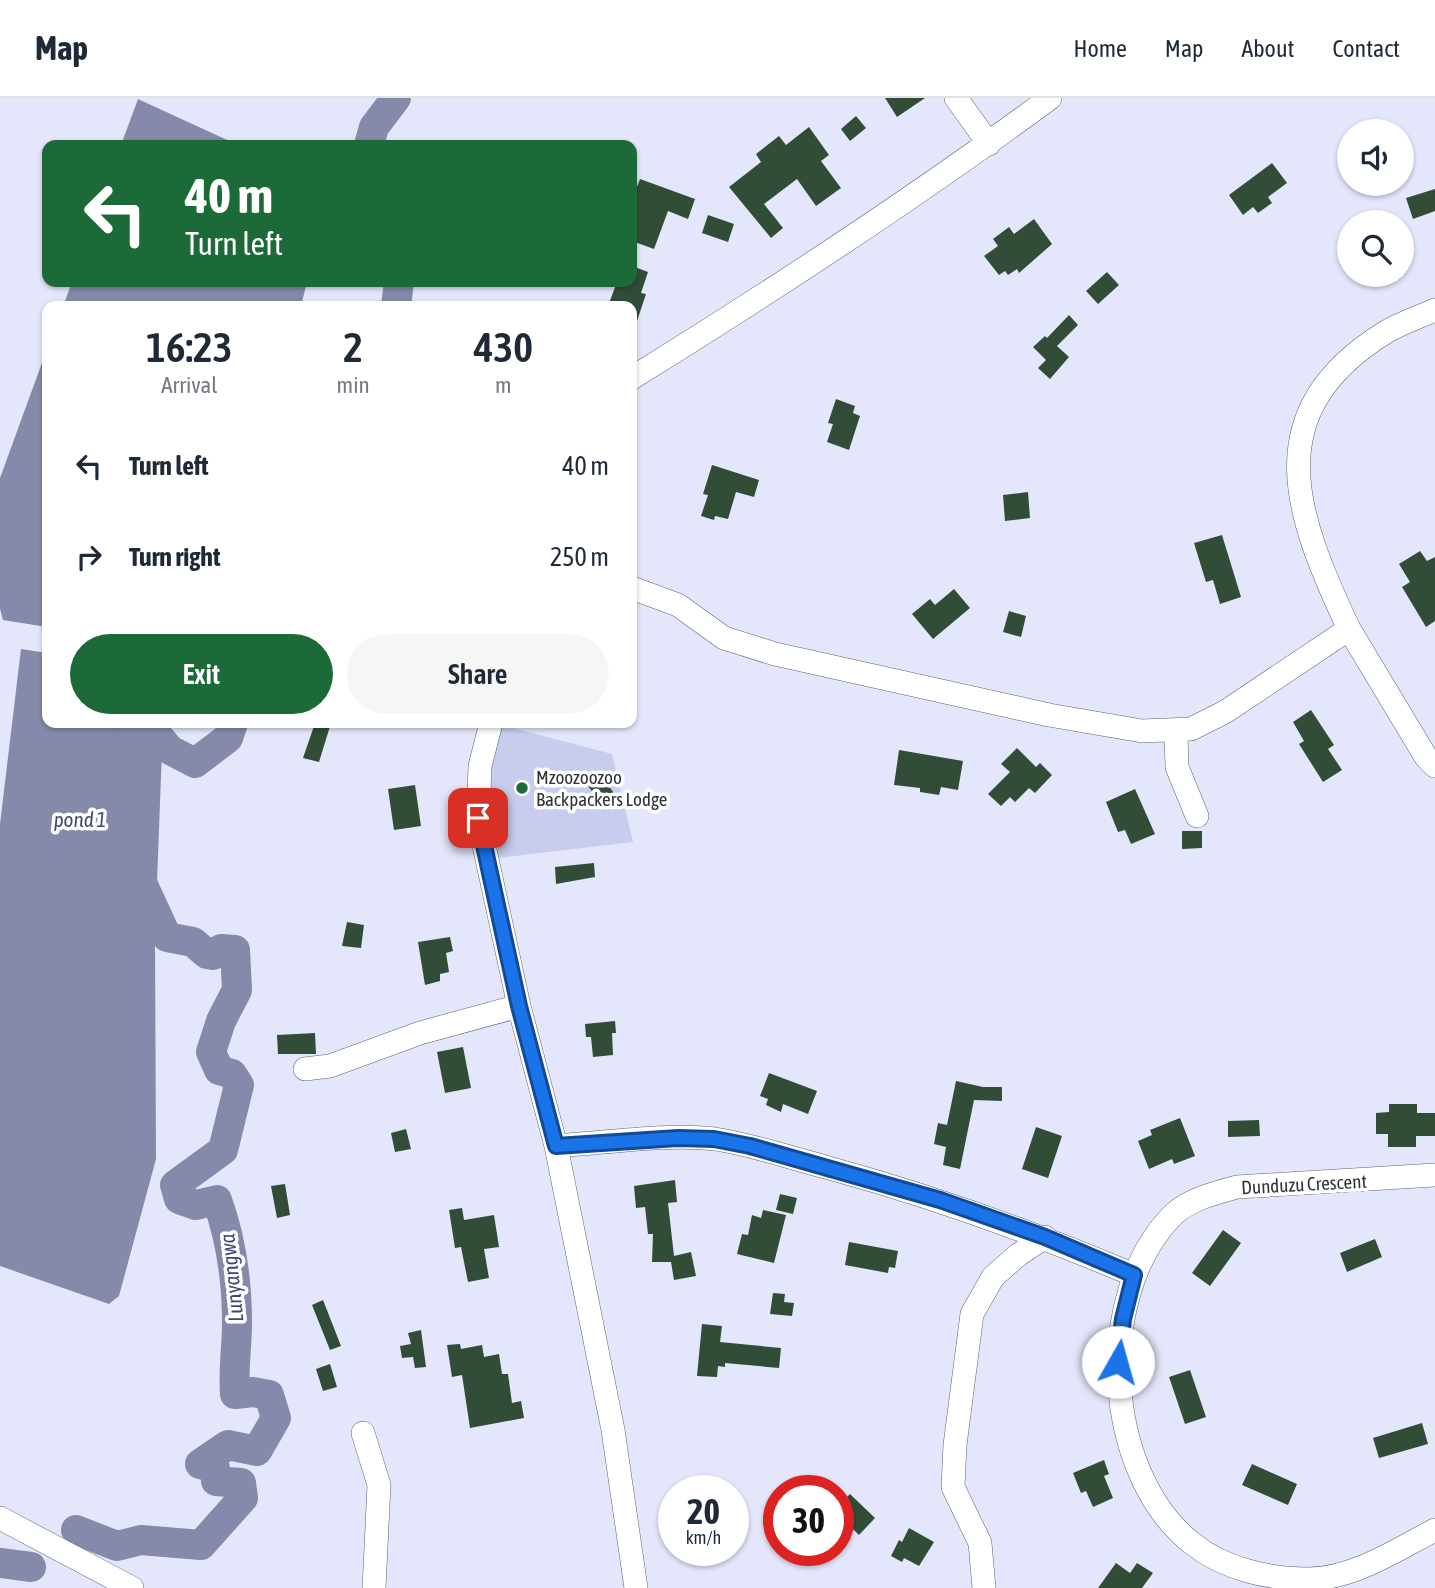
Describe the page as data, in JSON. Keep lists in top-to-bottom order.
{
  "streets": {
    "street": ["Dunduzu Crescent"]
  },
  "water": ["pond 1", "Lunyangwa"],
  "places": ["Mzoozoozoo Backpackers Lodge"],
  "page": {
    "header": "Map",
    "nav": [
      "Home",
      "Map",
      "About",
      "Contact"
    ],
    "turn": ["40 m", "Turn left"],
    "eta": [
      "16:23",
      "Arrival",
      "2",
      "min",
      "430",
      "m"
    ],
    "list": [
      {
        "name": "Turn left",
        "value": "40 m"
      },
      {
        "name": "Turn right",
        "value": "250 m"
      }
    ],
    "buttons": ["Exit", "Share"],
    "speed": "20 km/h",
    "limit": "30"
  }
}
